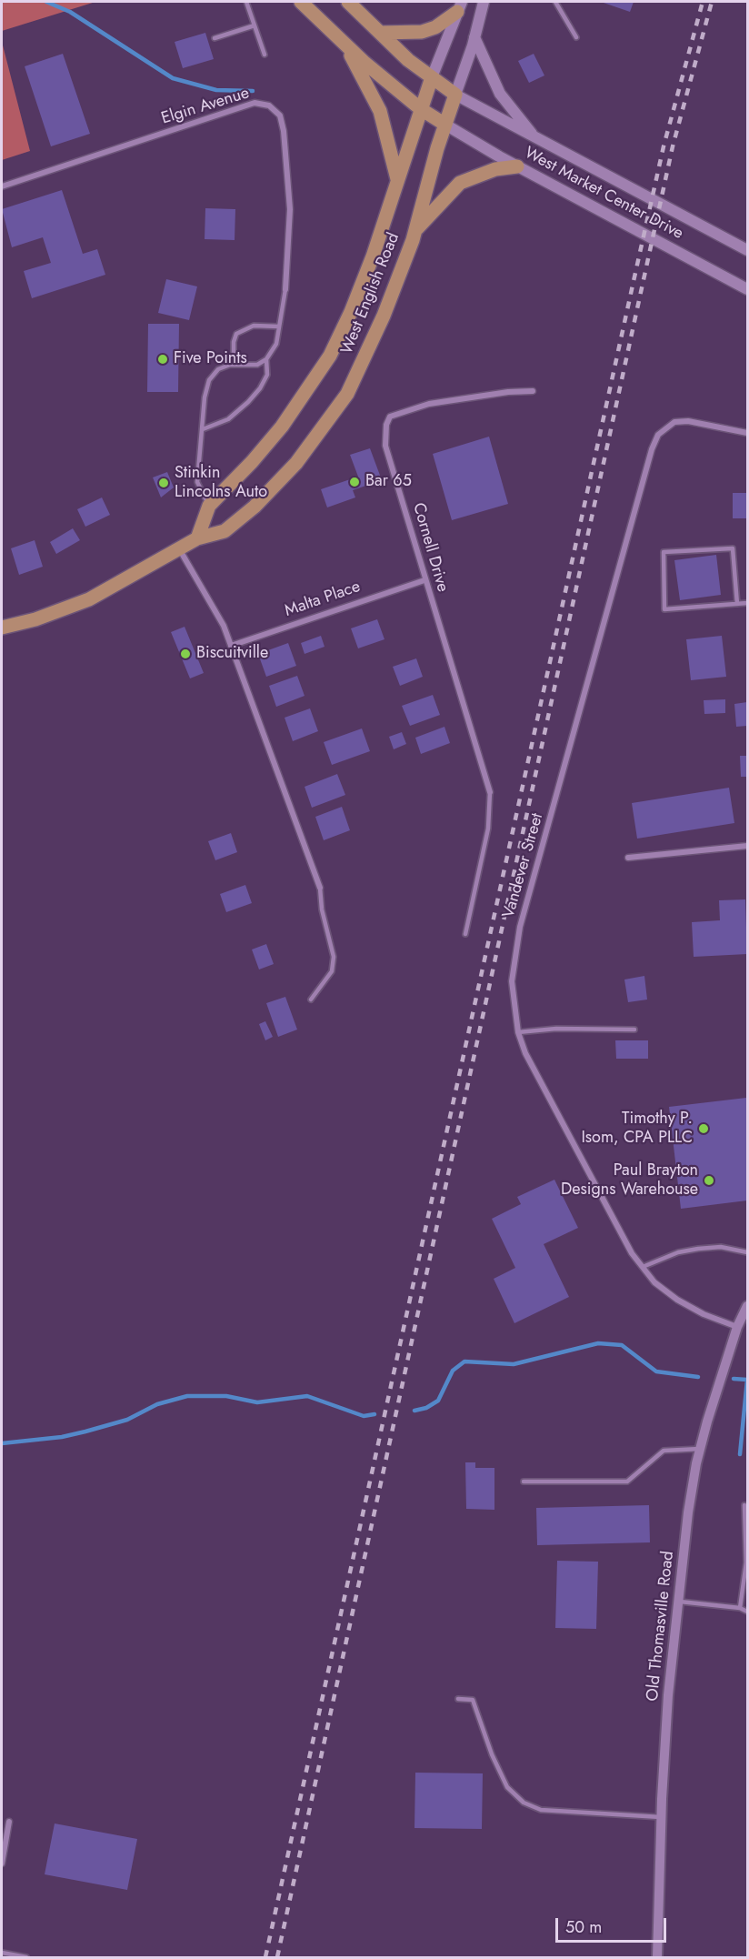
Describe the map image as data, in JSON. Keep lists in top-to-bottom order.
{
  "streets": {
    "main road": ["West Market Center Drive", "West English Road"],
    "street": [
      "Elgin Avenue",
      "Cornell Drive",
      "Malta Place",
      "Vandever Street",
      "Old Thomasville Road"
    ]
  },
  "crossings": [
    ["West Market Center Drive", "West English Road"],
    ["Cornell Drive", "Malta Place"],
    ["Vandever Street", "Old Thomasville Road"]
  ],
  "places": [
    "Five Points",
    "Bar 65",
    "Stinkin Lincolns Auto",
    "Biscuitville",
    "Timothy P. Isom, CPA PLLC",
    "Paul Brayton Designs Warehouse"
  ],
  "scale_bar": "50 m"
}
